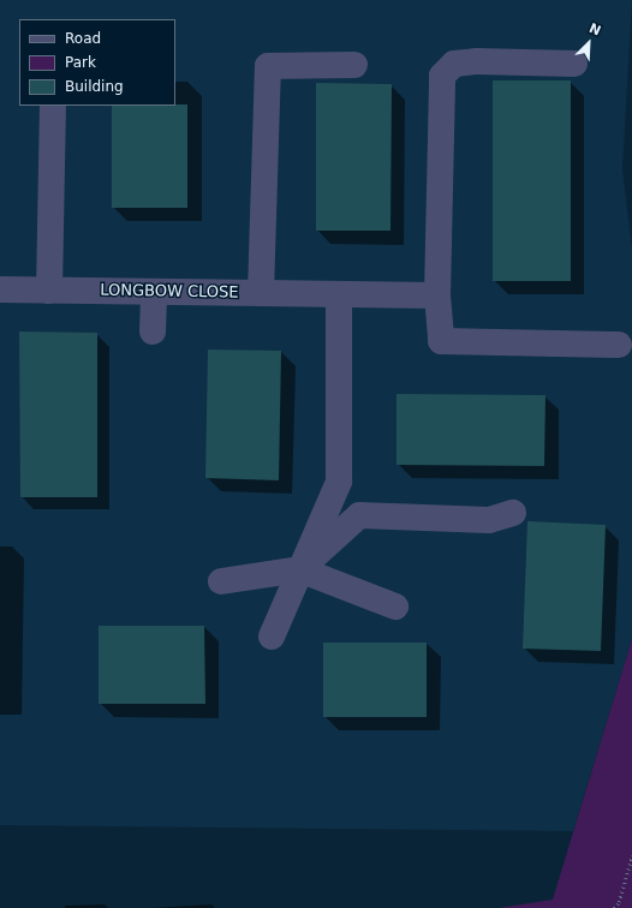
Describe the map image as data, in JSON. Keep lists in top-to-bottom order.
{
  "streets": {
    "street": ["LONGBOW CLOSE"]
  },
  "legend": ["Road", "Park", "Building"],
  "north": "top right"
}
